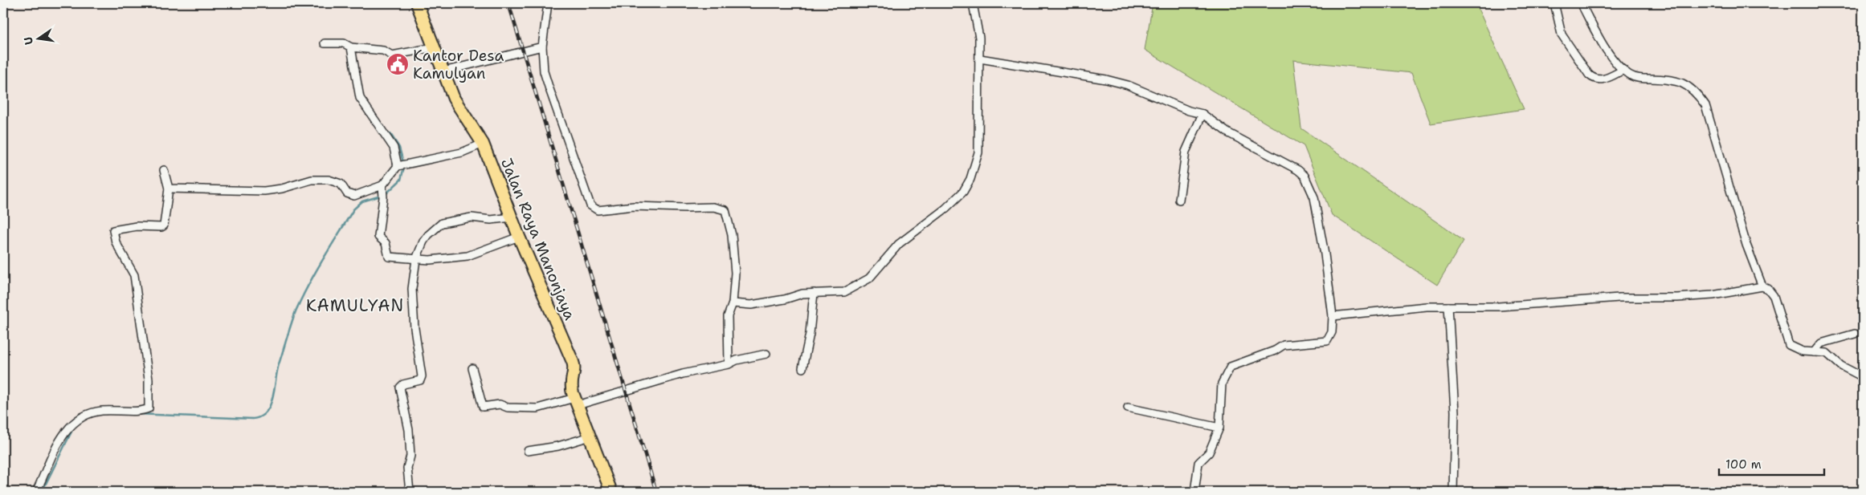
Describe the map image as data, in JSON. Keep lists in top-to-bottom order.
{
  "streets": {
    "main road": ["Jalan Raya Manonjaya"]
  },
  "districts": ["KAMULYAN"],
  "places": {
    "public building": ["Kantor Desa Kamulyan"]
  },
  "scale_bar": "100 m",
  "north": "left"
}
